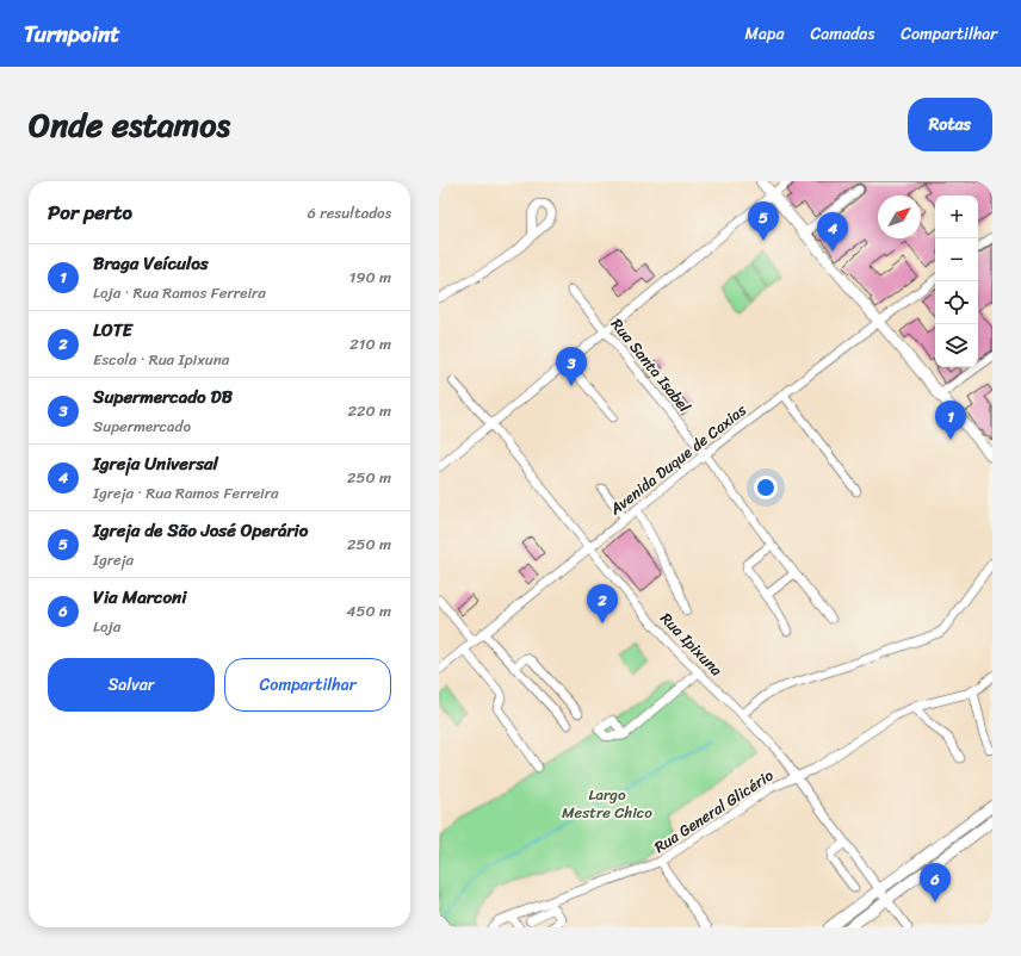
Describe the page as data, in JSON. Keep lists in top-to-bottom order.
{
  "streets": {
    "street": [
      "Rua Santa Isabel",
      "Avenida Duque de Caxias",
      "Rua Ipixuna",
      "Rua General Glicério"
    ]
  },
  "crossings": [
    ["Rua Santa Isabel", "Avenida Duque de Caxias"],
    ["Avenida Duque de Caxias", "Rua Ipixuna"],
    ["Rua Ipixuna", "Rua General Glicério"]
  ],
  "parks": ["Largo Mestre Chico"],
  "north": "top right",
  "page": {
    "header": "Turnpoint",
    "nav": ["Mapa", "Camadas", "Compartilhar"],
    "title": "Onde estamos",
    "buttons": [
      "Rotas",
      ["Salvar", "Compartilhar"]
    ],
    "heading": ["Por perto", "6 resultados"],
    "map_buttons": ["+", "−"],
    "pins": [
      "5",
      "4",
      "3",
      "1",
      "2",
      "6"
    ],
    "list": [
      {
        "mark": "1",
        "name": "Braga Veículos",
        "note": "Loja · Rua Ramos Ferreira",
        "value": "190 m"
      },
      {
        "mark": "2",
        "name": "LOTE",
        "note": "Escola · Rua Ipixuna",
        "value": "210 m"
      },
      {
        "mark": "3",
        "name": "Supermercado DB",
        "note": "Supermercado",
        "value": "220 m"
      },
      {
        "mark": "4",
        "name": "Igreja Universal",
        "note": "Igreja · Rua Ramos Ferreira",
        "value": "250 m"
      },
      {
        "mark": "5",
        "name": "Igreja de São José Operário",
        "note": "Igreja",
        "value": "250 m"
      },
      {
        "mark": "6",
        "name": "Via Marconi",
        "note": "Loja",
        "value": "450 m"
      }
    ]
  }
}
